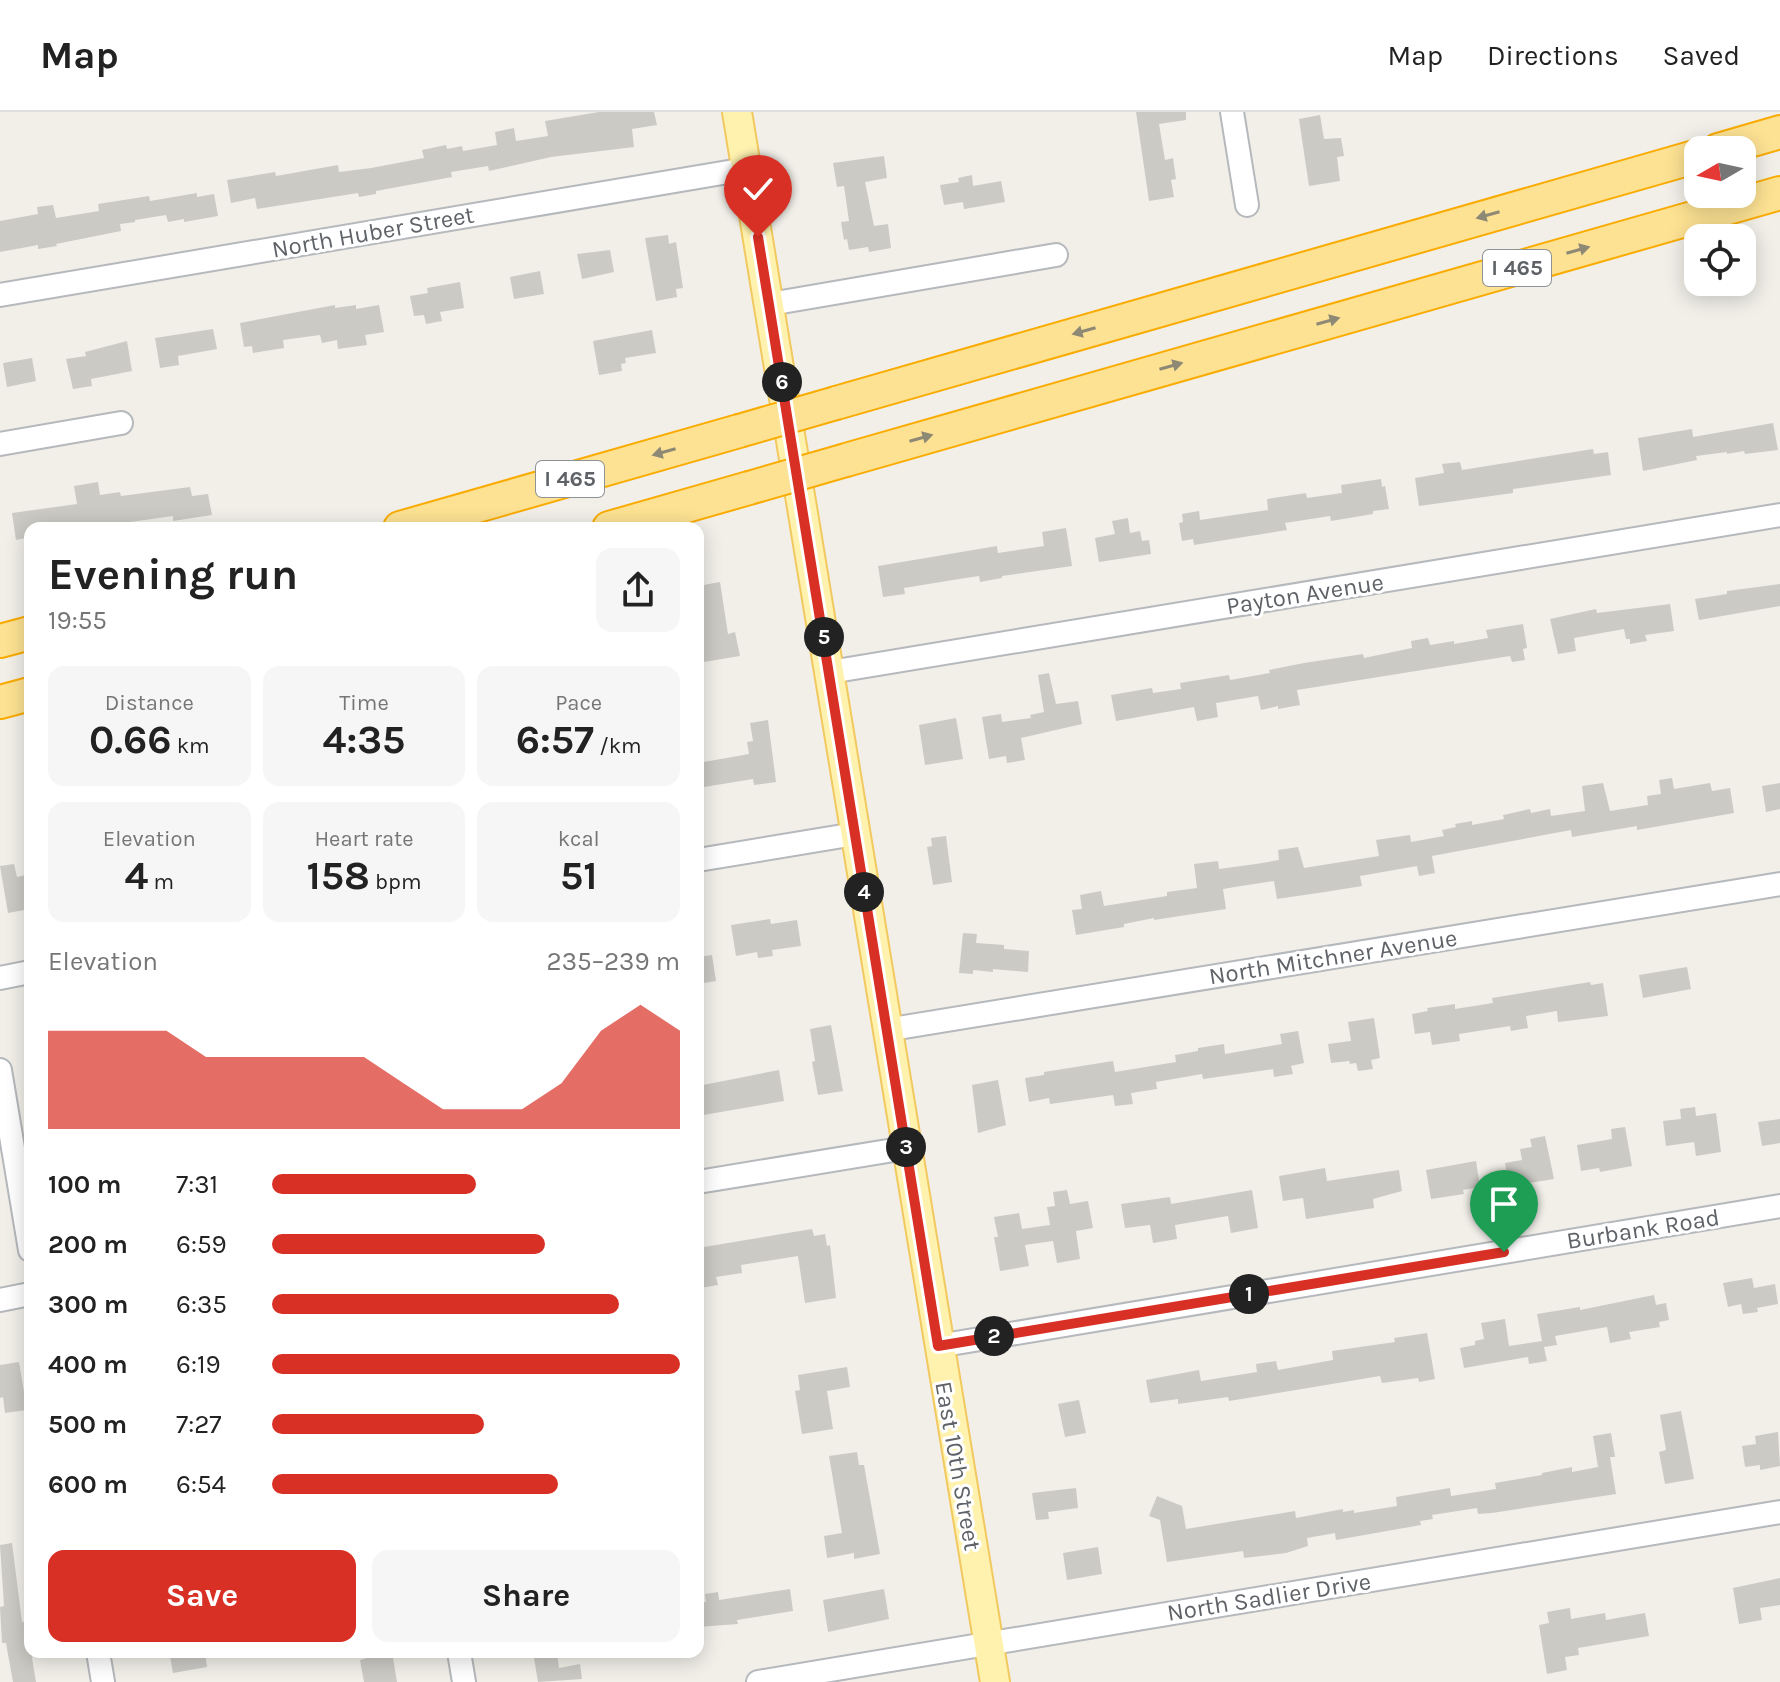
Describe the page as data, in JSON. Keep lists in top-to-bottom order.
{
  "streets": {
    "highway": ["I 465"],
    "main road": ["East 10th Street"],
    "street": [
      "North Huber Street",
      "Payton Avenue",
      "North Mitchner Avenue",
      "Burbank Road",
      "North Sadlier Drive"
    ]
  },
  "crossings": [
    ["North Huber Street", "East 10th Street"],
    ["Payton Avenue", "East 10th Street"],
    ["North Mitchner Avenue", "East 10th Street"],
    ["Burbank Road", "East 10th Street"],
    ["East 10th Street", "North Sadlier Drive"]
  ],
  "north": "left",
  "page": {
    "header": "Map",
    "nav": ["Map", "Directions", "Saved"],
    "pins": [
      "6",
      "5",
      "4",
      "3",
      "1",
      "2"
    ],
    "heading": ["Evening run", "19:55"],
    "stats": [
      ["Distance", "0.66 km"],
      ["Time", "4:35"],
      ["Pace", "6:57 /km"],
      ["Elevation", "4 m"],
      ["Heart rate", "158 bpm"],
      ["kcal", "51"]
    ],
    "chart": ["Elevation", "235–239 m"],
    "list": [
      {
        "name": "100 m",
        "note": "7:31"
      },
      {
        "name": "200 m",
        "note": "6:59"
      },
      {
        "name": "300 m",
        "note": "6:35"
      },
      {
        "name": "400 m",
        "note": "6:19"
      },
      {
        "name": "500 m",
        "note": "7:27"
      },
      {
        "name": "600 m",
        "note": "6:54"
      }
    ],
    "buttons": ["Save", "Share"]
  }
}
